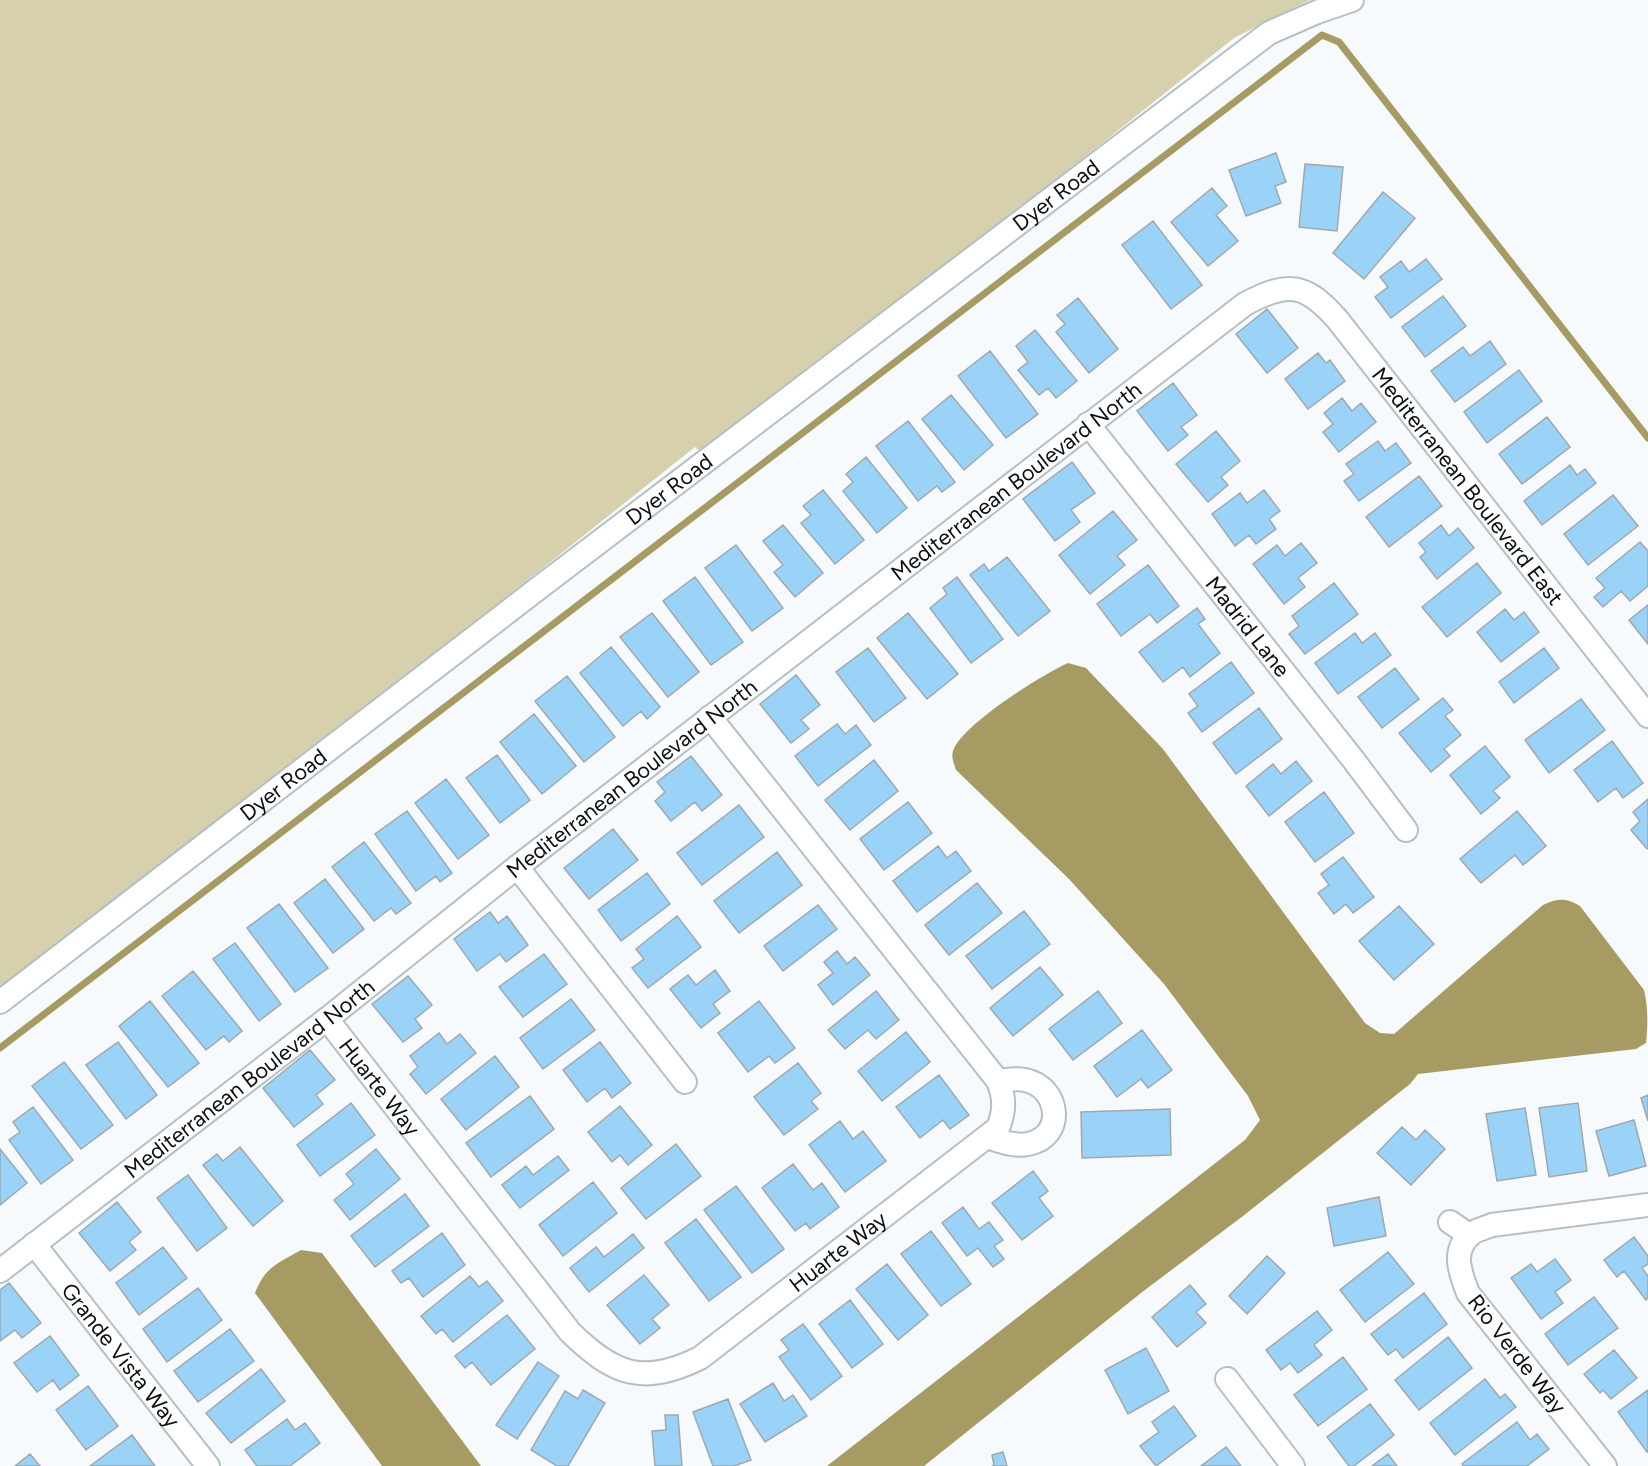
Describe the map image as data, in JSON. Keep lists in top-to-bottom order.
{
  "streets": {
    "street": [
      "Dyer Road",
      "Mediterranean Boulevard North",
      "Mediterranean Boulevard East",
      "Madrid Lane",
      "Huarte Way",
      "Rio Verde Way",
      "Grande Vista Way"
    ]
  },
  "crossings": [
    ["Mediterranean Boulevard North", "Mediterranean Boulevard East"],
    ["Mediterranean Boulevard North", "Madrid Lane"],
    ["Mediterranean Boulevard North", "Huarte Way"],
    ["Mediterranean Boulevard North", "Grande Vista Way"]
  ]
}
